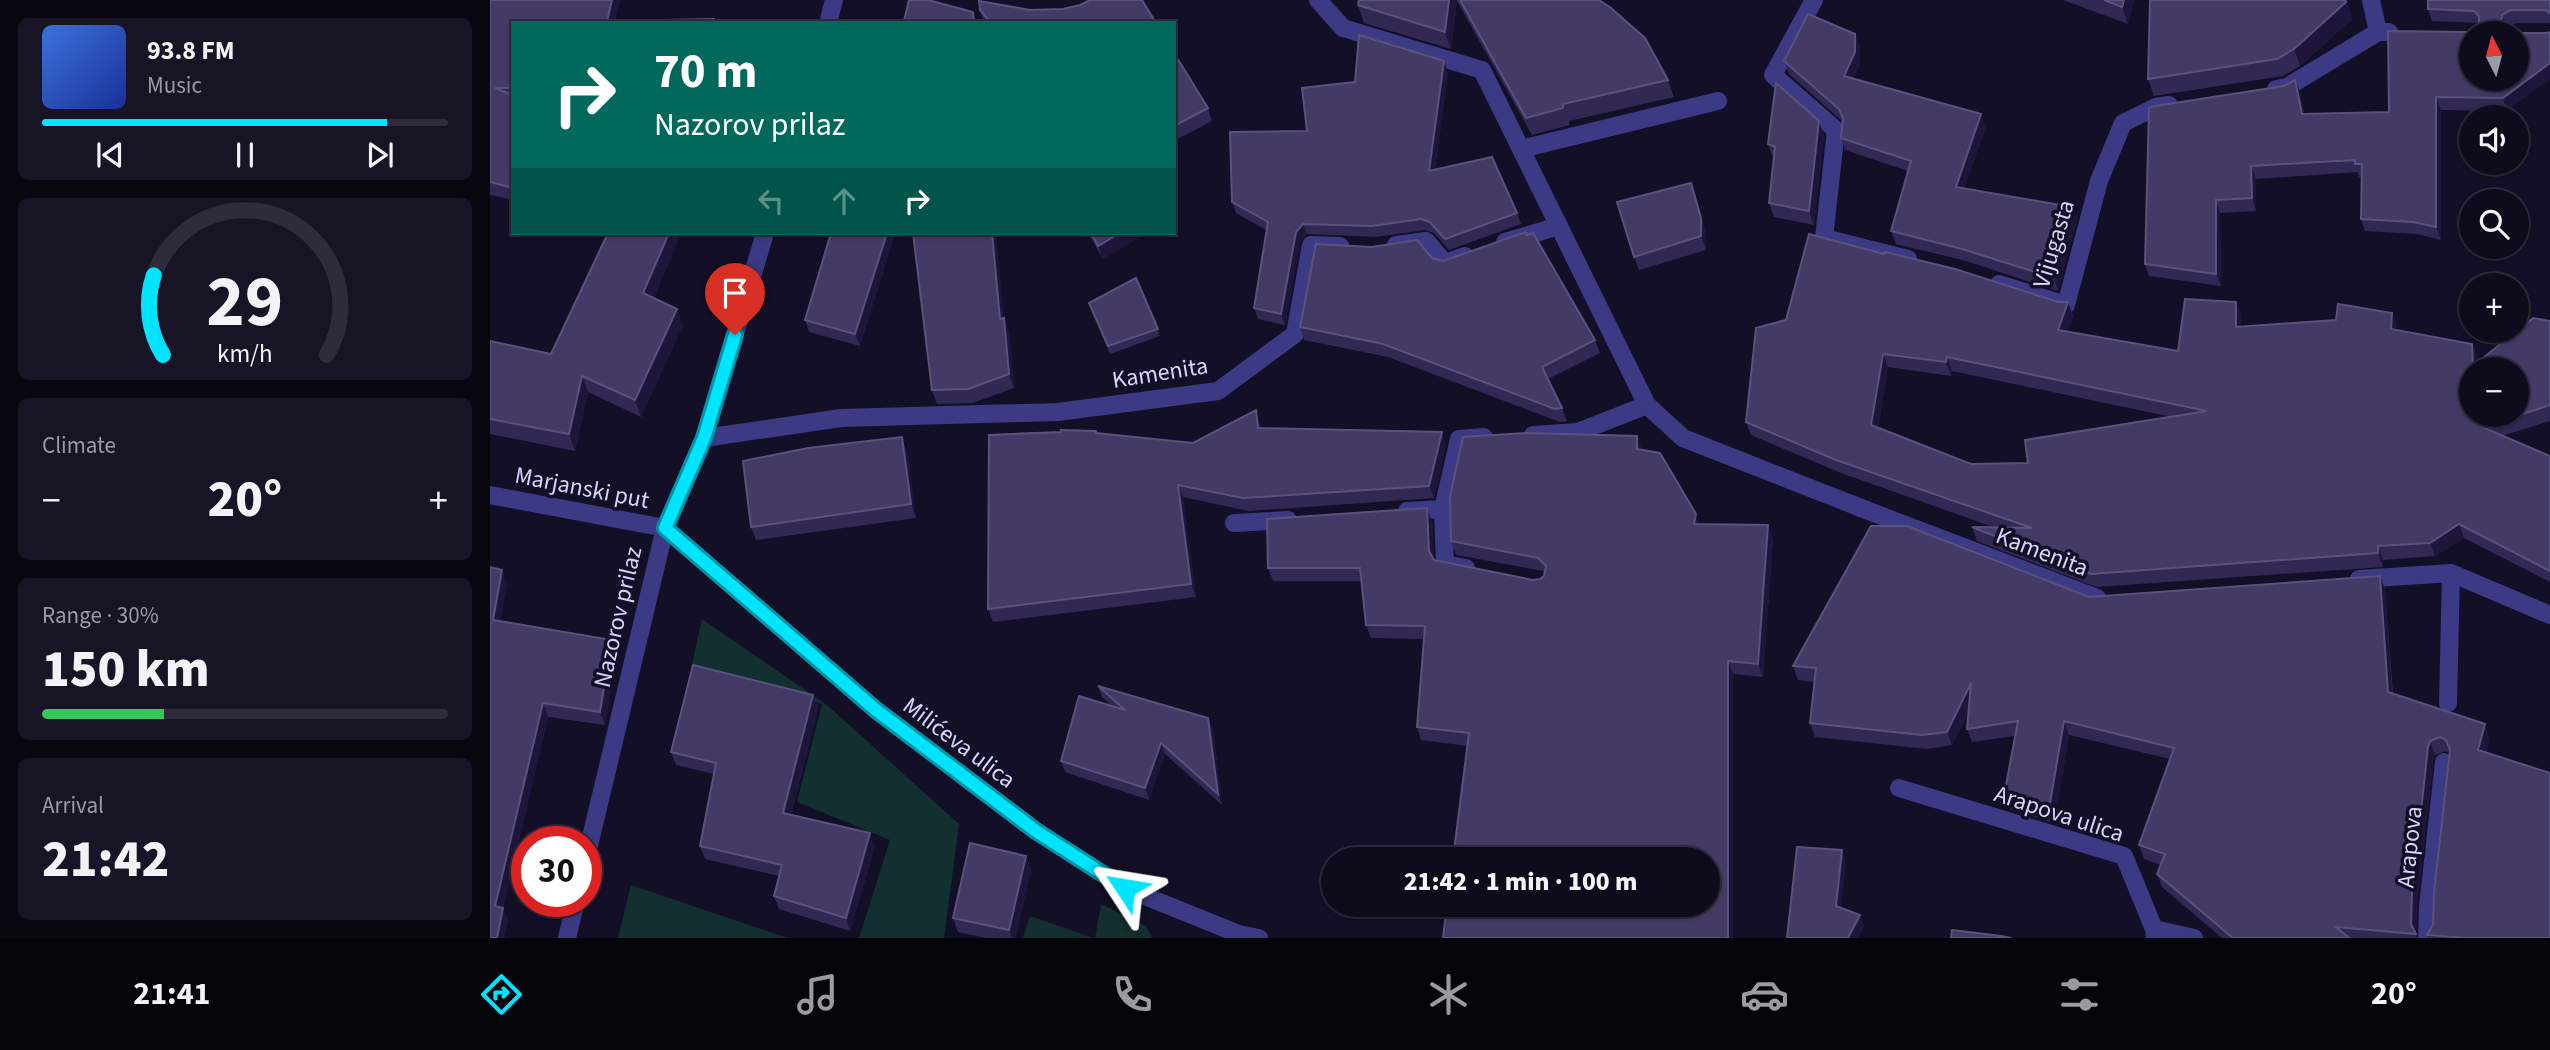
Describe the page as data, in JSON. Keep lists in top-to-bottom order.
{
  "streets": {
    "street": [
      "Vijugasta",
      "Kamenita",
      "Marjanski put",
      "Nazorov prilaz",
      "Milićeva ulica",
      "Arapova ulica",
      "Arapova"
    ]
  },
  "crossings": [
    ["Kamenita", "Nazorov prilaz"],
    ["Marjanski put", "Nazorov prilaz"],
    ["Marjanski put", "Milićeva ulica"],
    ["Nazorov prilaz", "Milićeva ulica"]
  ],
  "north": "top",
  "page": {
    "map_buttons": ["+", "−"],
    "turn": ["70 m", "Nazorov prilaz"],
    "song": ["93.8 FM", "Music"],
    "tile": [
      "Climate",
      ["Range · 30%", "150 km"],
      ["Arrival", "21:42"]
    ],
    "heat": ["−", "20°", "+"],
    "limit": "30",
    "trip": "21:42 · 1 min · 100 m",
    "tabs": ["21:41", "20°"],
    "gauge": ["29", "km/h"]
  }
}
